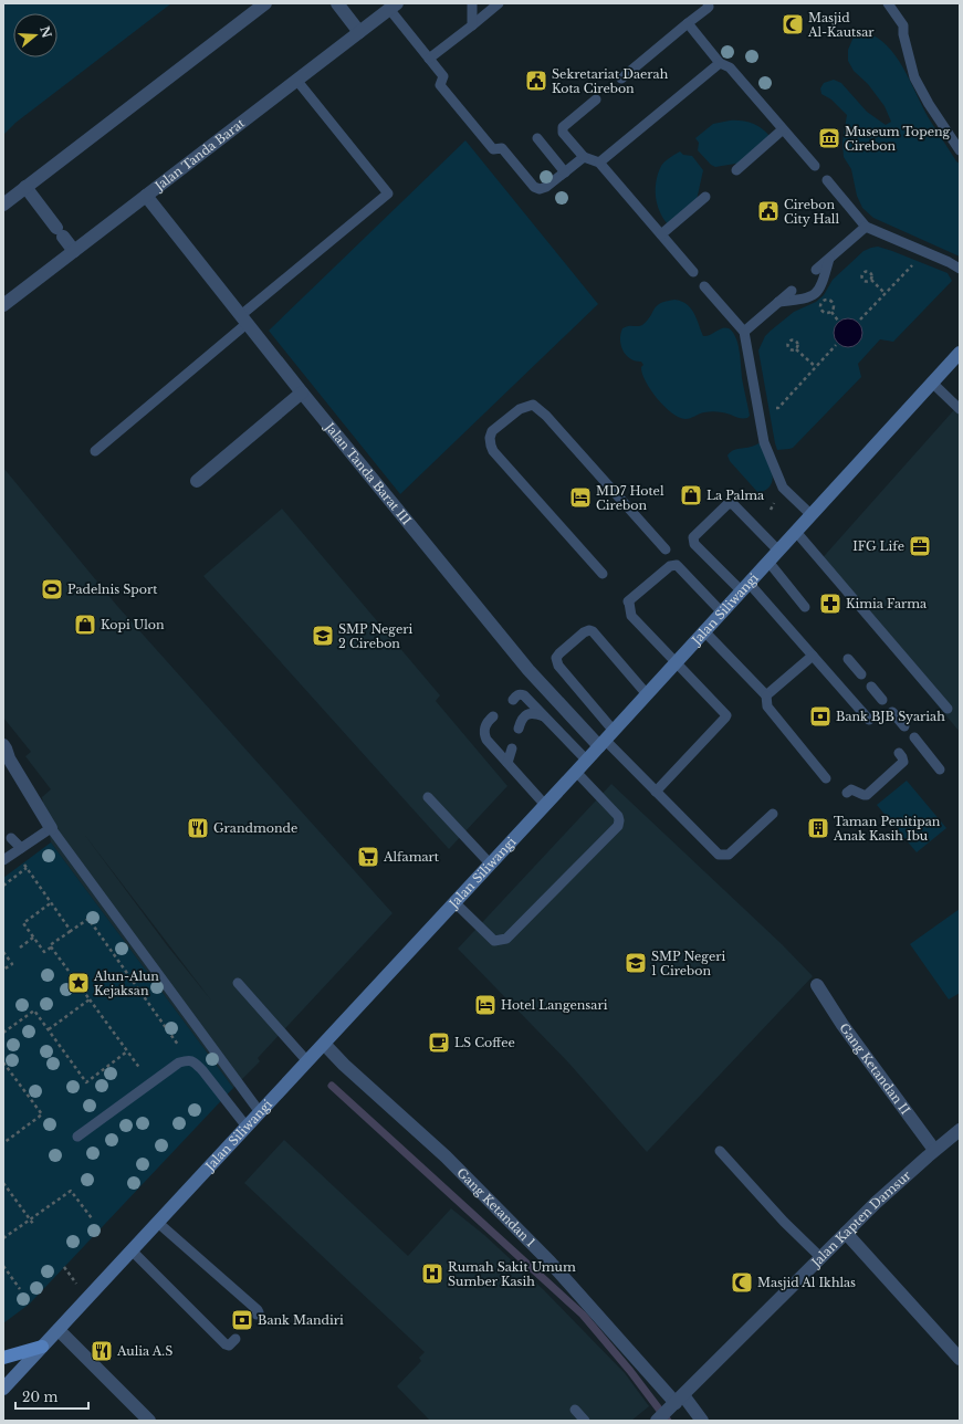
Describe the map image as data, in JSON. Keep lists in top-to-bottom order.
{
  "streets": {
    "main road": ["Jalan Siliwangi"],
    "street": [
      "Jalan Tanda Barat",
      "Jalan Tanda Barat III",
      "Gang Ketandan II",
      "Gang Ketandan 1",
      "Jalan Kapten Damsur"
    ]
  },
  "crossings": [
    ["Jalan Tanda Barat", "Jalan Tanda Barat III"],
    ["Jalan Tanda Barat III", "Jalan Siliwangi"],
    ["Jalan Siliwangi", "Gang Ketandan 1"],
    ["Gang Ketandan II", "Jalan Kapten Damsur"],
    ["Gang Ketandan 1", "Jalan Kapten Damsur"]
  ],
  "places": {
    "mosque": ["Masjid Al-Kautsar", "Masjid Al Ikhlas"],
    "public building": ["Sekretariat Daerah Kota Cirebon", "Cirebon City Hall"],
    "museum": ["Museum Topeng Cirebon"],
    "shop": ["La Palma", "Kopi Ulon"],
    "hotel": ["MD7 Hotel Cirebon", "Hotel Langensari"],
    "office": ["IFG Life"],
    "sports": ["Padelnis Sport"],
    "pharmacy": ["Kimia Farma"],
    "school or university": ["SMP Negeri 2 Cirebon", "SMP Negeri 1 Cirebon"],
    "bank": ["Bank BJB Syariah", "Bank Mandiri"],
    "restaurant": ["Grandmonde", "Aulia A.S"],
    "building": ["Taman Penitipan Anak Kasih Ibu"],
    "supermarket": ["Alfamart"],
    "place": ["Alun-Alun Kejaksan"],
    "cafe": ["LS Coffee"],
    "hospital": ["Rumah Sakit Umum Sumber Kasih"]
  },
  "scale_bar": "20 m",
  "north": "right"
}
